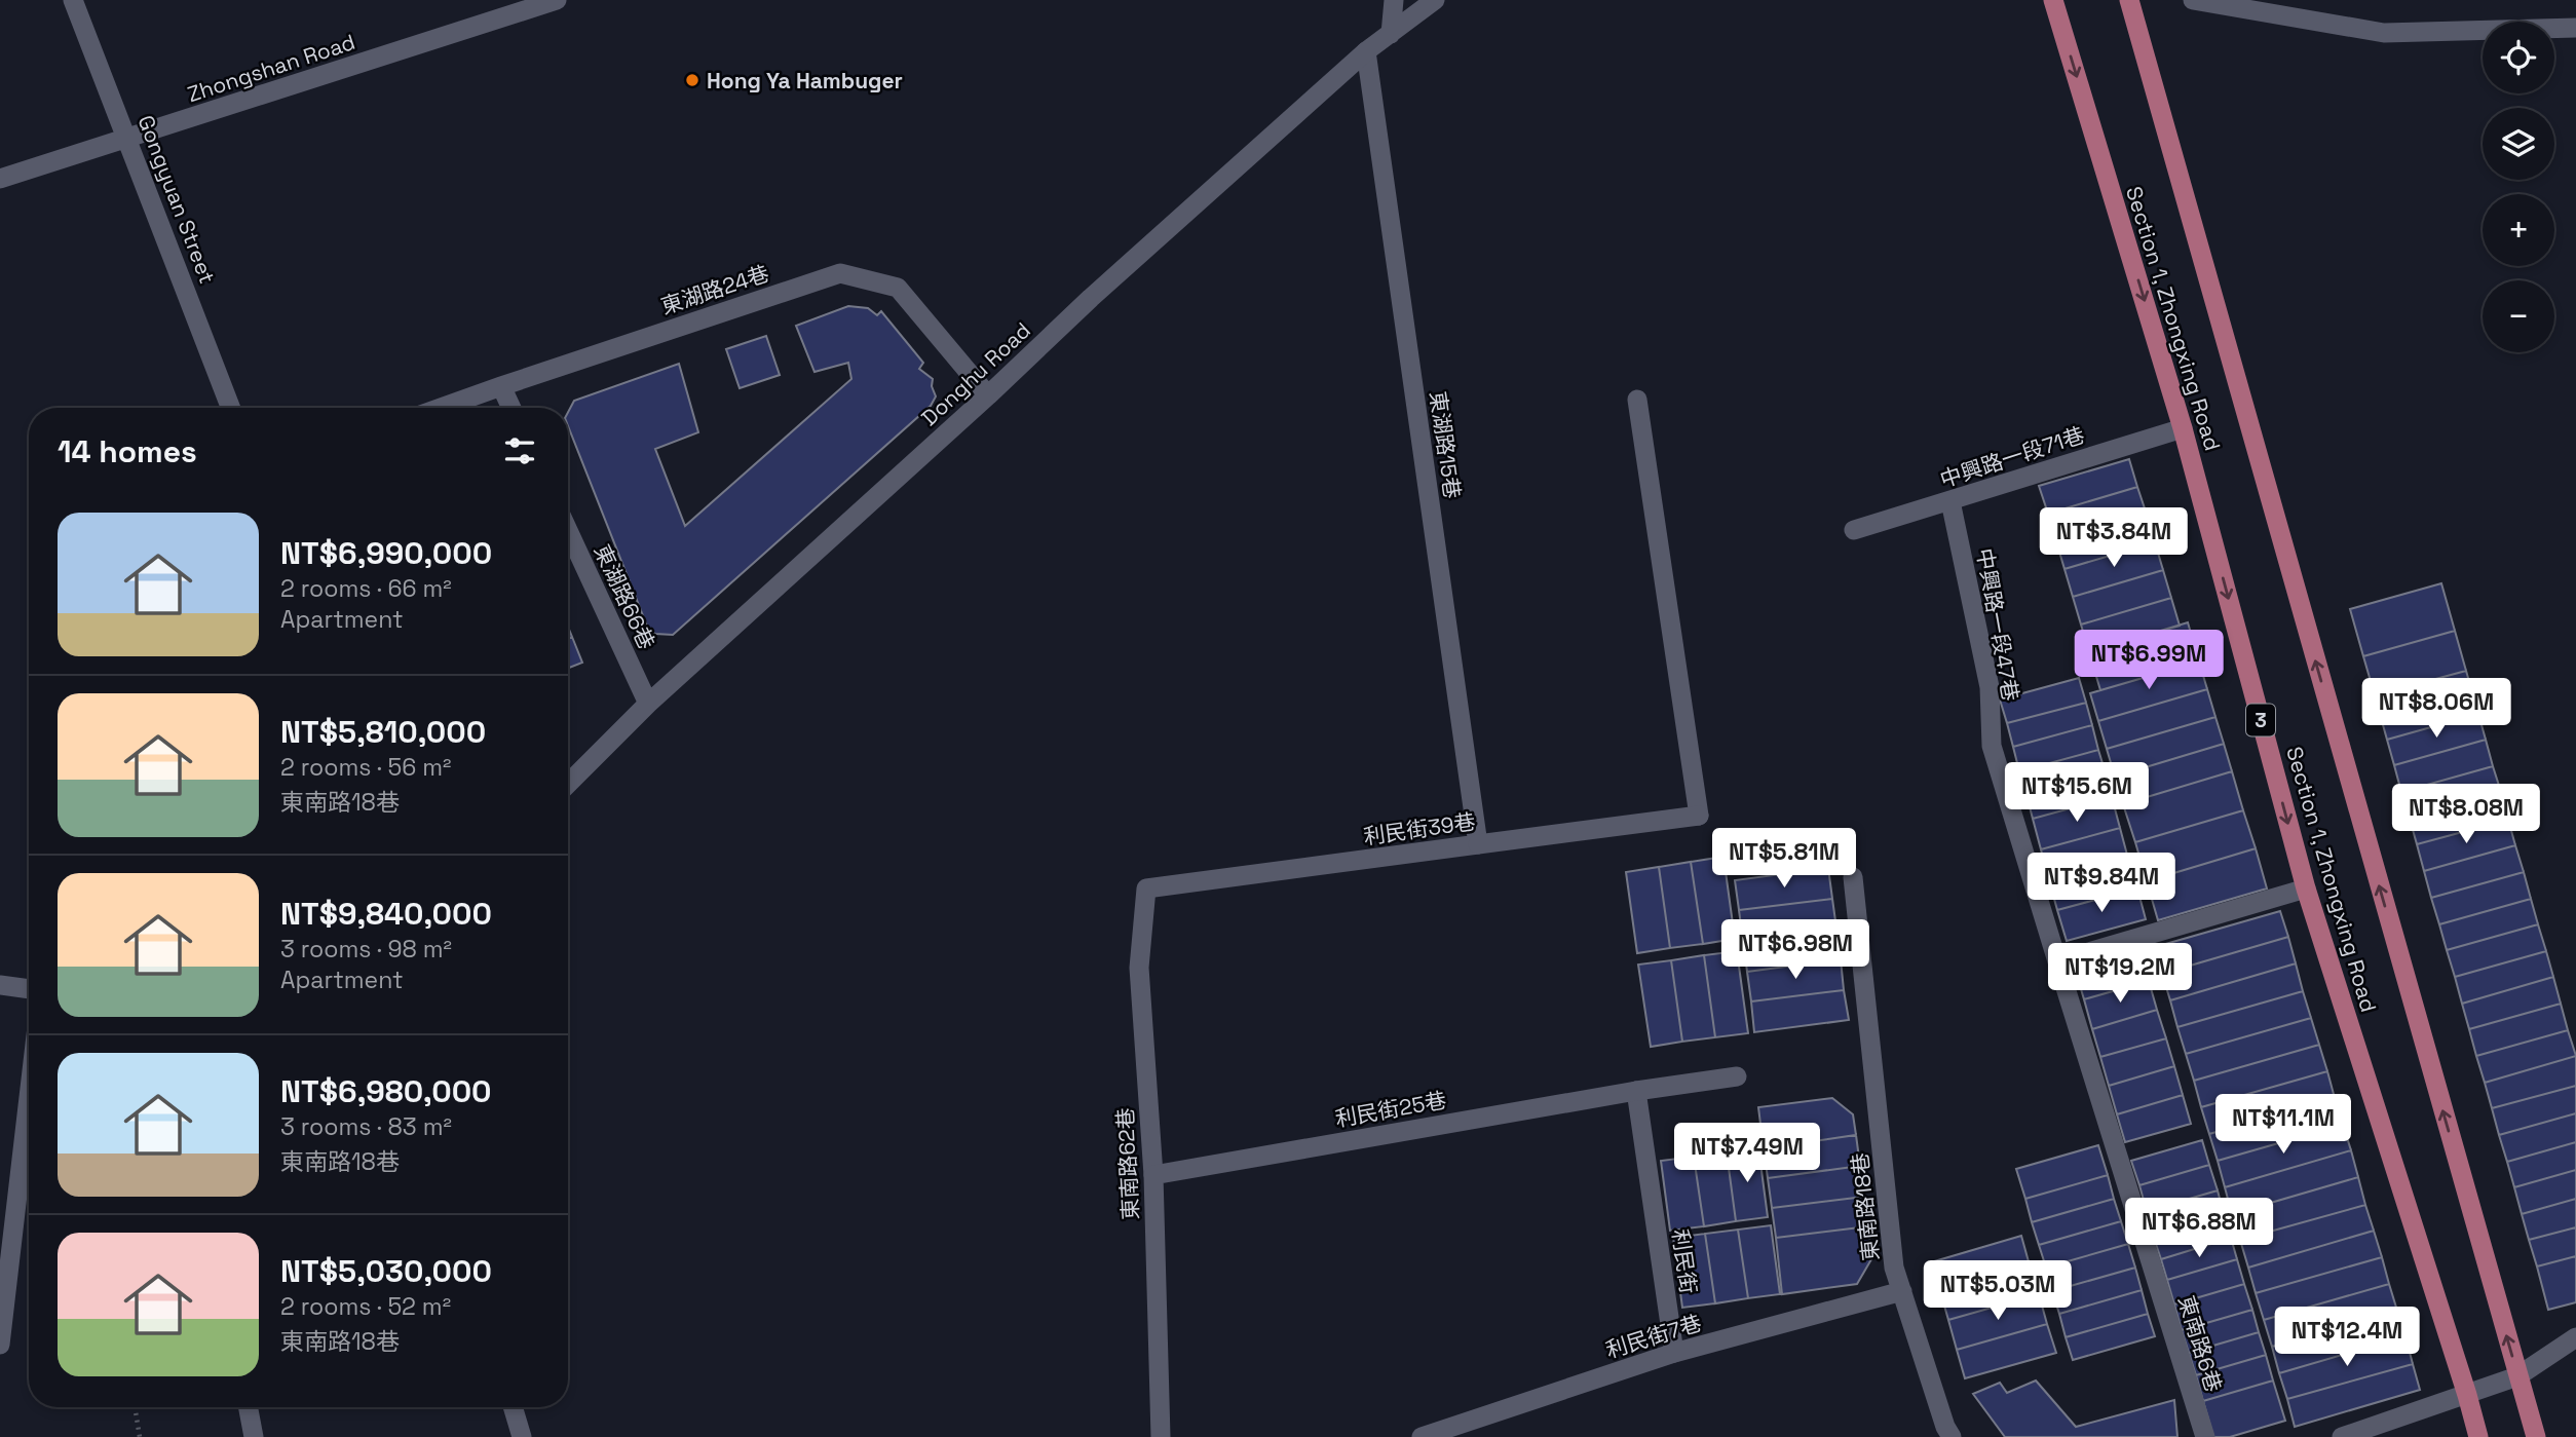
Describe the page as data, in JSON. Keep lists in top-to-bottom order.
{
  "streets": {
    "main road": ["Section 1, Zhongxing Road", "3"],
    "street": [
      "Zhongshan Road",
      "Gongyuan Street",
      "東湖路24巷",
      "Donghu Road",
      "東湖路15巷",
      "中興路一段71巷",
      "東湖路66巷",
      "中興路一段47巷",
      "利民街39巷",
      "利民街25巷",
      "東南路62巷",
      "東南路18巷",
      "利民街",
      "利民街7巷",
      "東南路6巷"
    ]
  },
  "crossings": [
    ["Zhongshan Road", "Gongyuan Street"],
    ["東湖路24巷", "Donghu Road"],
    ["Section 1, Zhongxing Road", "中興路一段71巷"],
    ["Donghu Road", "東湖路15巷"],
    ["Donghu Road", "東湖路66巷"],
    ["東湖路15巷", "利民街39巷"],
    ["中興路一段71巷", "中興路一段47巷"],
    ["中興路一段47巷", "東南路6巷"],
    ["利民街39巷", "東南路62巷"],
    ["利民街25巷", "東南路62巷"],
    ["利民街25巷", "利民街"],
    ["東南路18巷", "利民街7巷"],
    ["利民街", "利民街7巷"]
  ],
  "places": ["Hong Ya Hambuger"],
  "page": {
    "map_buttons": ["+", "−"],
    "heading": "14 homes",
    "list": [
      {
        "name": "NT$6,990,000",
        "note": "2 rooms · 66 m² · Apartment"
      },
      {
        "name": "NT$5,810,000",
        "note": "2 rooms · 56 m² · 東南路18巷"
      },
      {
        "name": "NT$9,840,000",
        "note": "3 rooms · 98 m² · Apartment"
      },
      {
        "name": "NT$6,980,000",
        "note": "3 rooms · 83 m² · 東南路18巷"
      },
      {
        "name": "NT$5,030,000",
        "note": "2 rooms · 52 m² · 東南路18巷"
      }
    ],
    "price": [
      "NT$3.84M",
      "NT$6.99M",
      "NT$8.06M",
      "NT$15.6M",
      "NT$8.08M",
      "NT$5.81M",
      "NT$9.84M",
      "NT$6.98M",
      "NT$19.2M",
      "NT$11.1M",
      "NT$7.49M",
      "NT$6.88M",
      "NT$5.03M",
      "NT$12.4M"
    ]
  }
}
